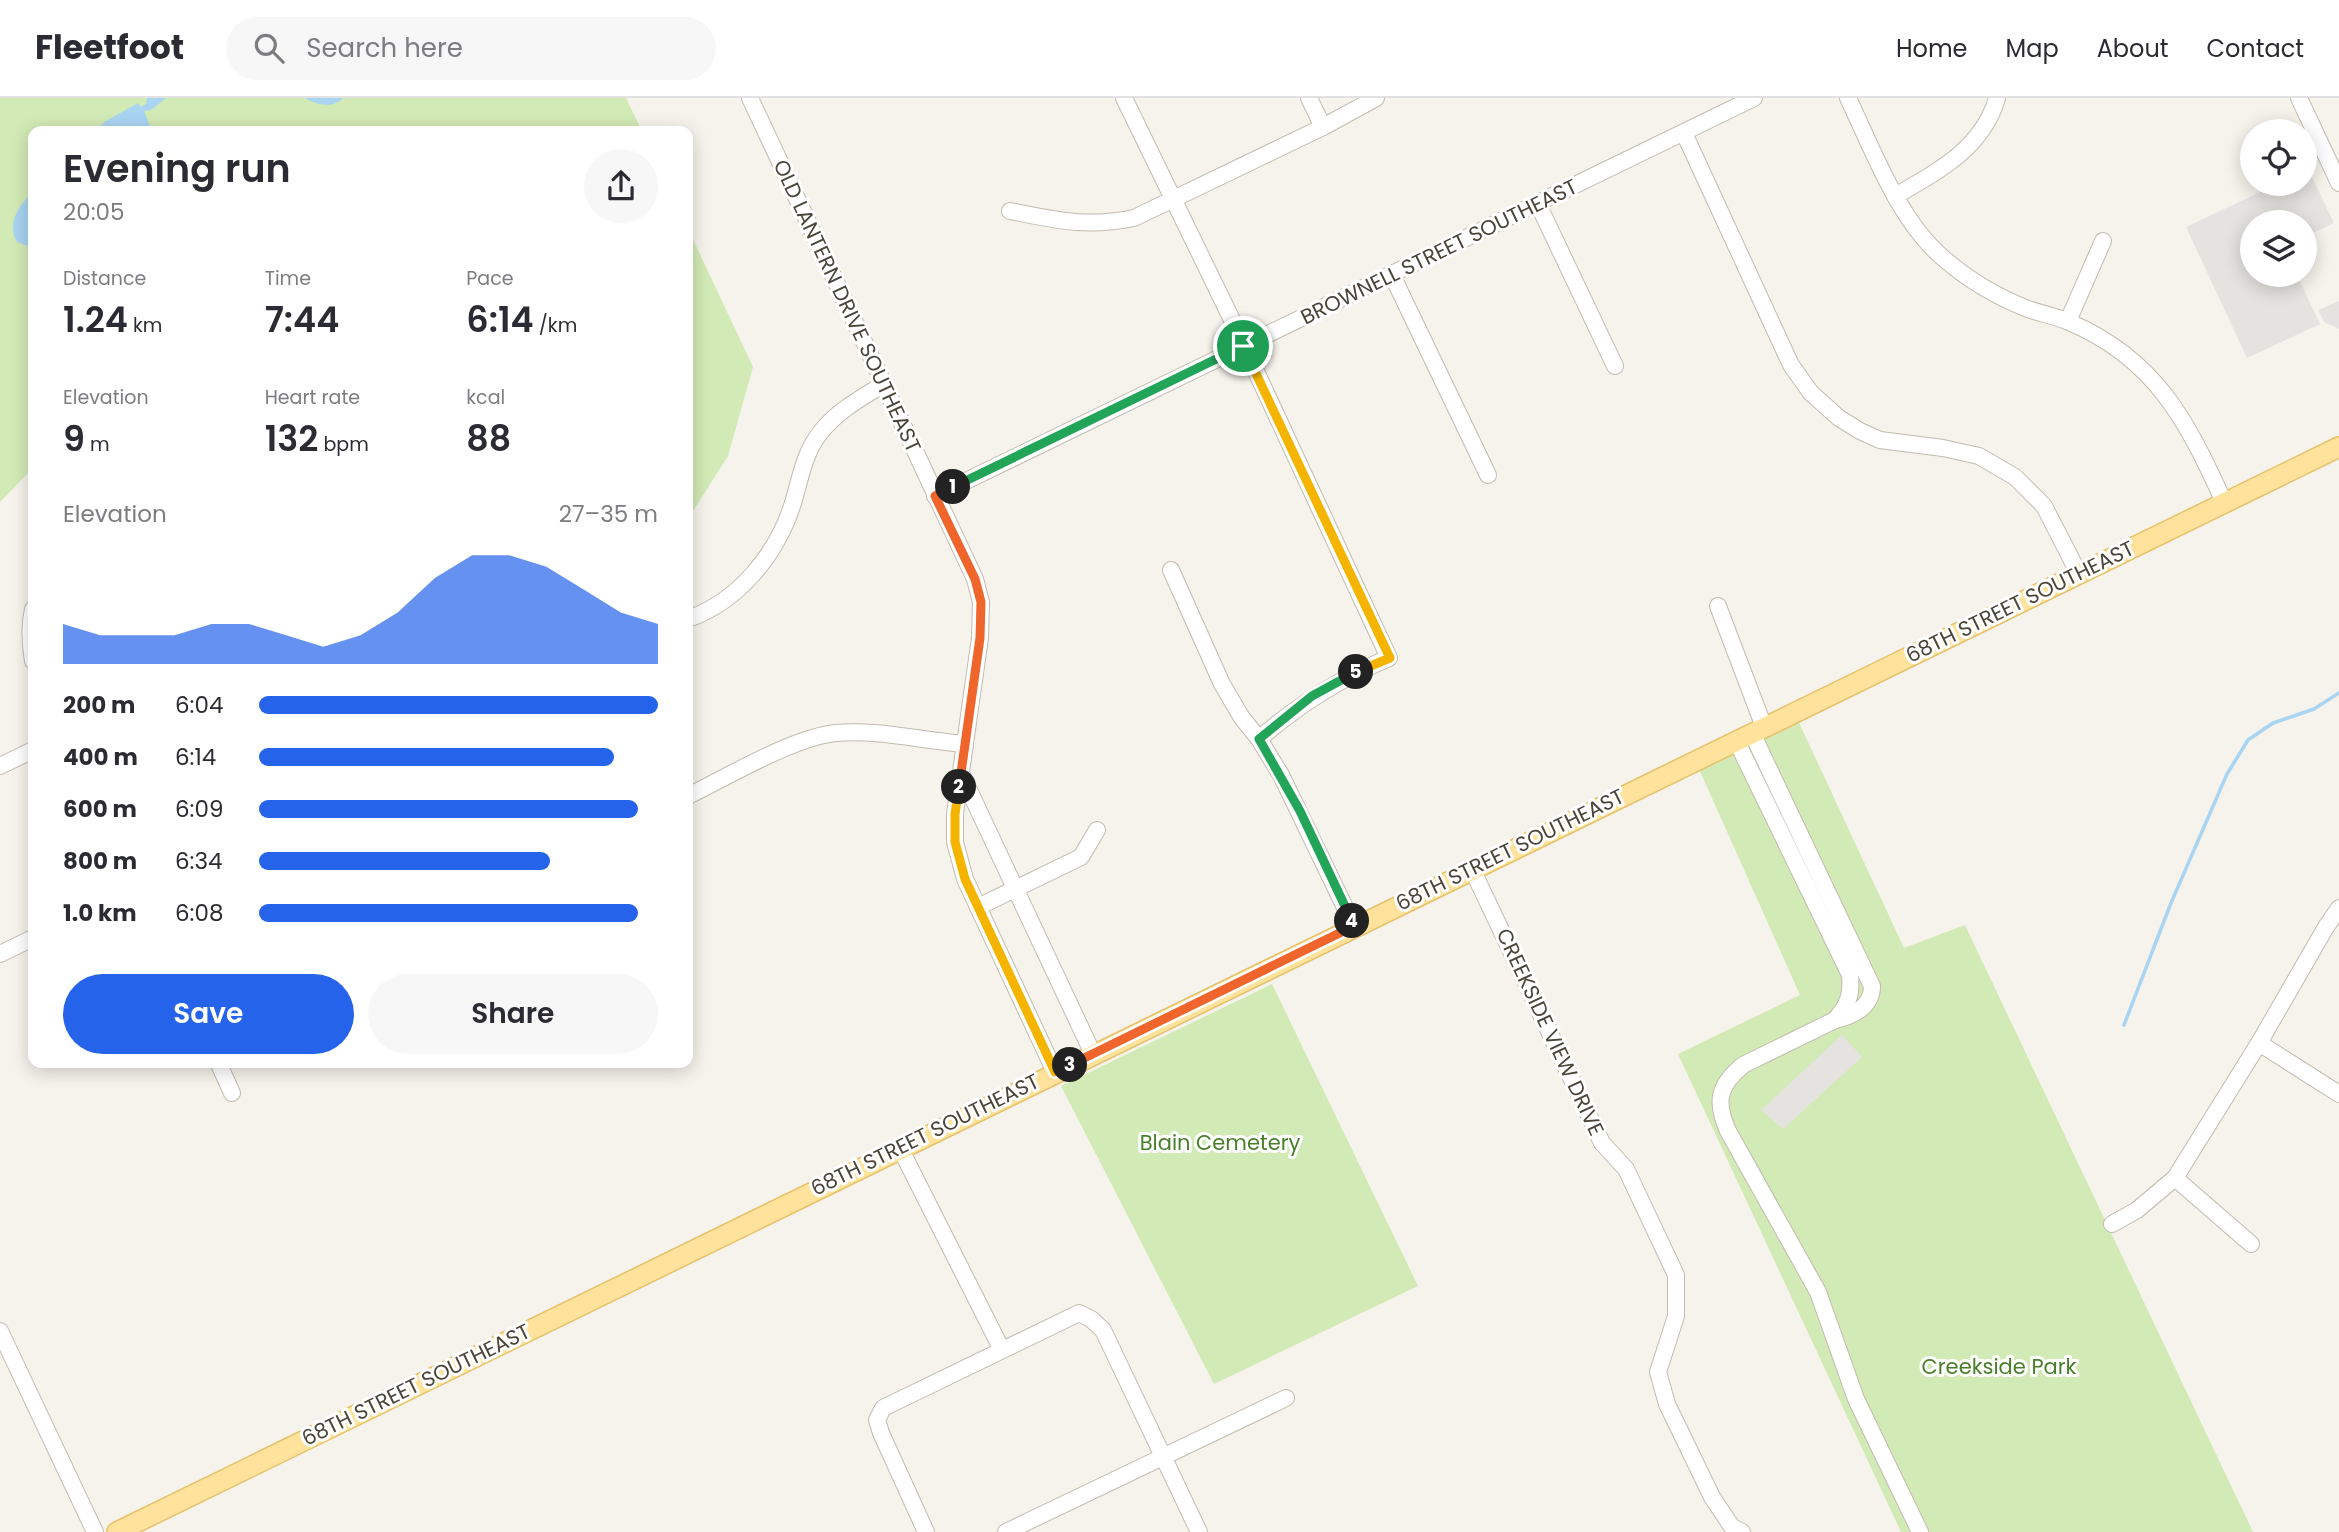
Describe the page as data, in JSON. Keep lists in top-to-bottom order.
{
  "streets": {
    "main road": ["68TH STREET SOUTHEAST"],
    "street": ["BROWNELL STREET SOUTHEAST", "OLD LANTERN DRIVE SOUTHEAST", "CREEKSIDE VIEW DRIVE"]
  },
  "crossings": [
    ["BROWNELL STREET SOUTHEAST", "OLD LANTERN DRIVE SOUTHEAST"],
    ["OLD LANTERN DRIVE SOUTHEAST", "68TH STREET SOUTHEAST"],
    ["68TH STREET SOUTHEAST", "CREEKSIDE VIEW DRIVE"]
  ],
  "parks": ["Blain Cemetery", "Creekside Park"],
  "page": {
    "header": "Fleetfoot",
    "search": "Search here",
    "nav": [
      "Home",
      "Map",
      "About",
      "Contact"
    ],
    "heading": ["Evening run", "20:05"],
    "stats": [
      ["Distance", "1.24 km"],
      ["Time", "7:44"],
      ["Pace", "6:14 /km"],
      ["Elevation", "9 m"],
      ["Heart rate", "132 bpm"],
      ["kcal", "88"]
    ],
    "pins": [
      "1",
      "5",
      "2",
      "4",
      "3"
    ],
    "chart": ["Elevation", "27–35 m"],
    "list": [
      {
        "name": "200 m",
        "note": "6:04"
      },
      {
        "name": "400 m",
        "note": "6:14"
      },
      {
        "name": "600 m",
        "note": "6:09"
      },
      {
        "name": "800 m",
        "note": "6:34"
      },
      {
        "name": "1.0 km",
        "note": "6:08"
      }
    ],
    "buttons": ["Save", "Share"]
  }
}
